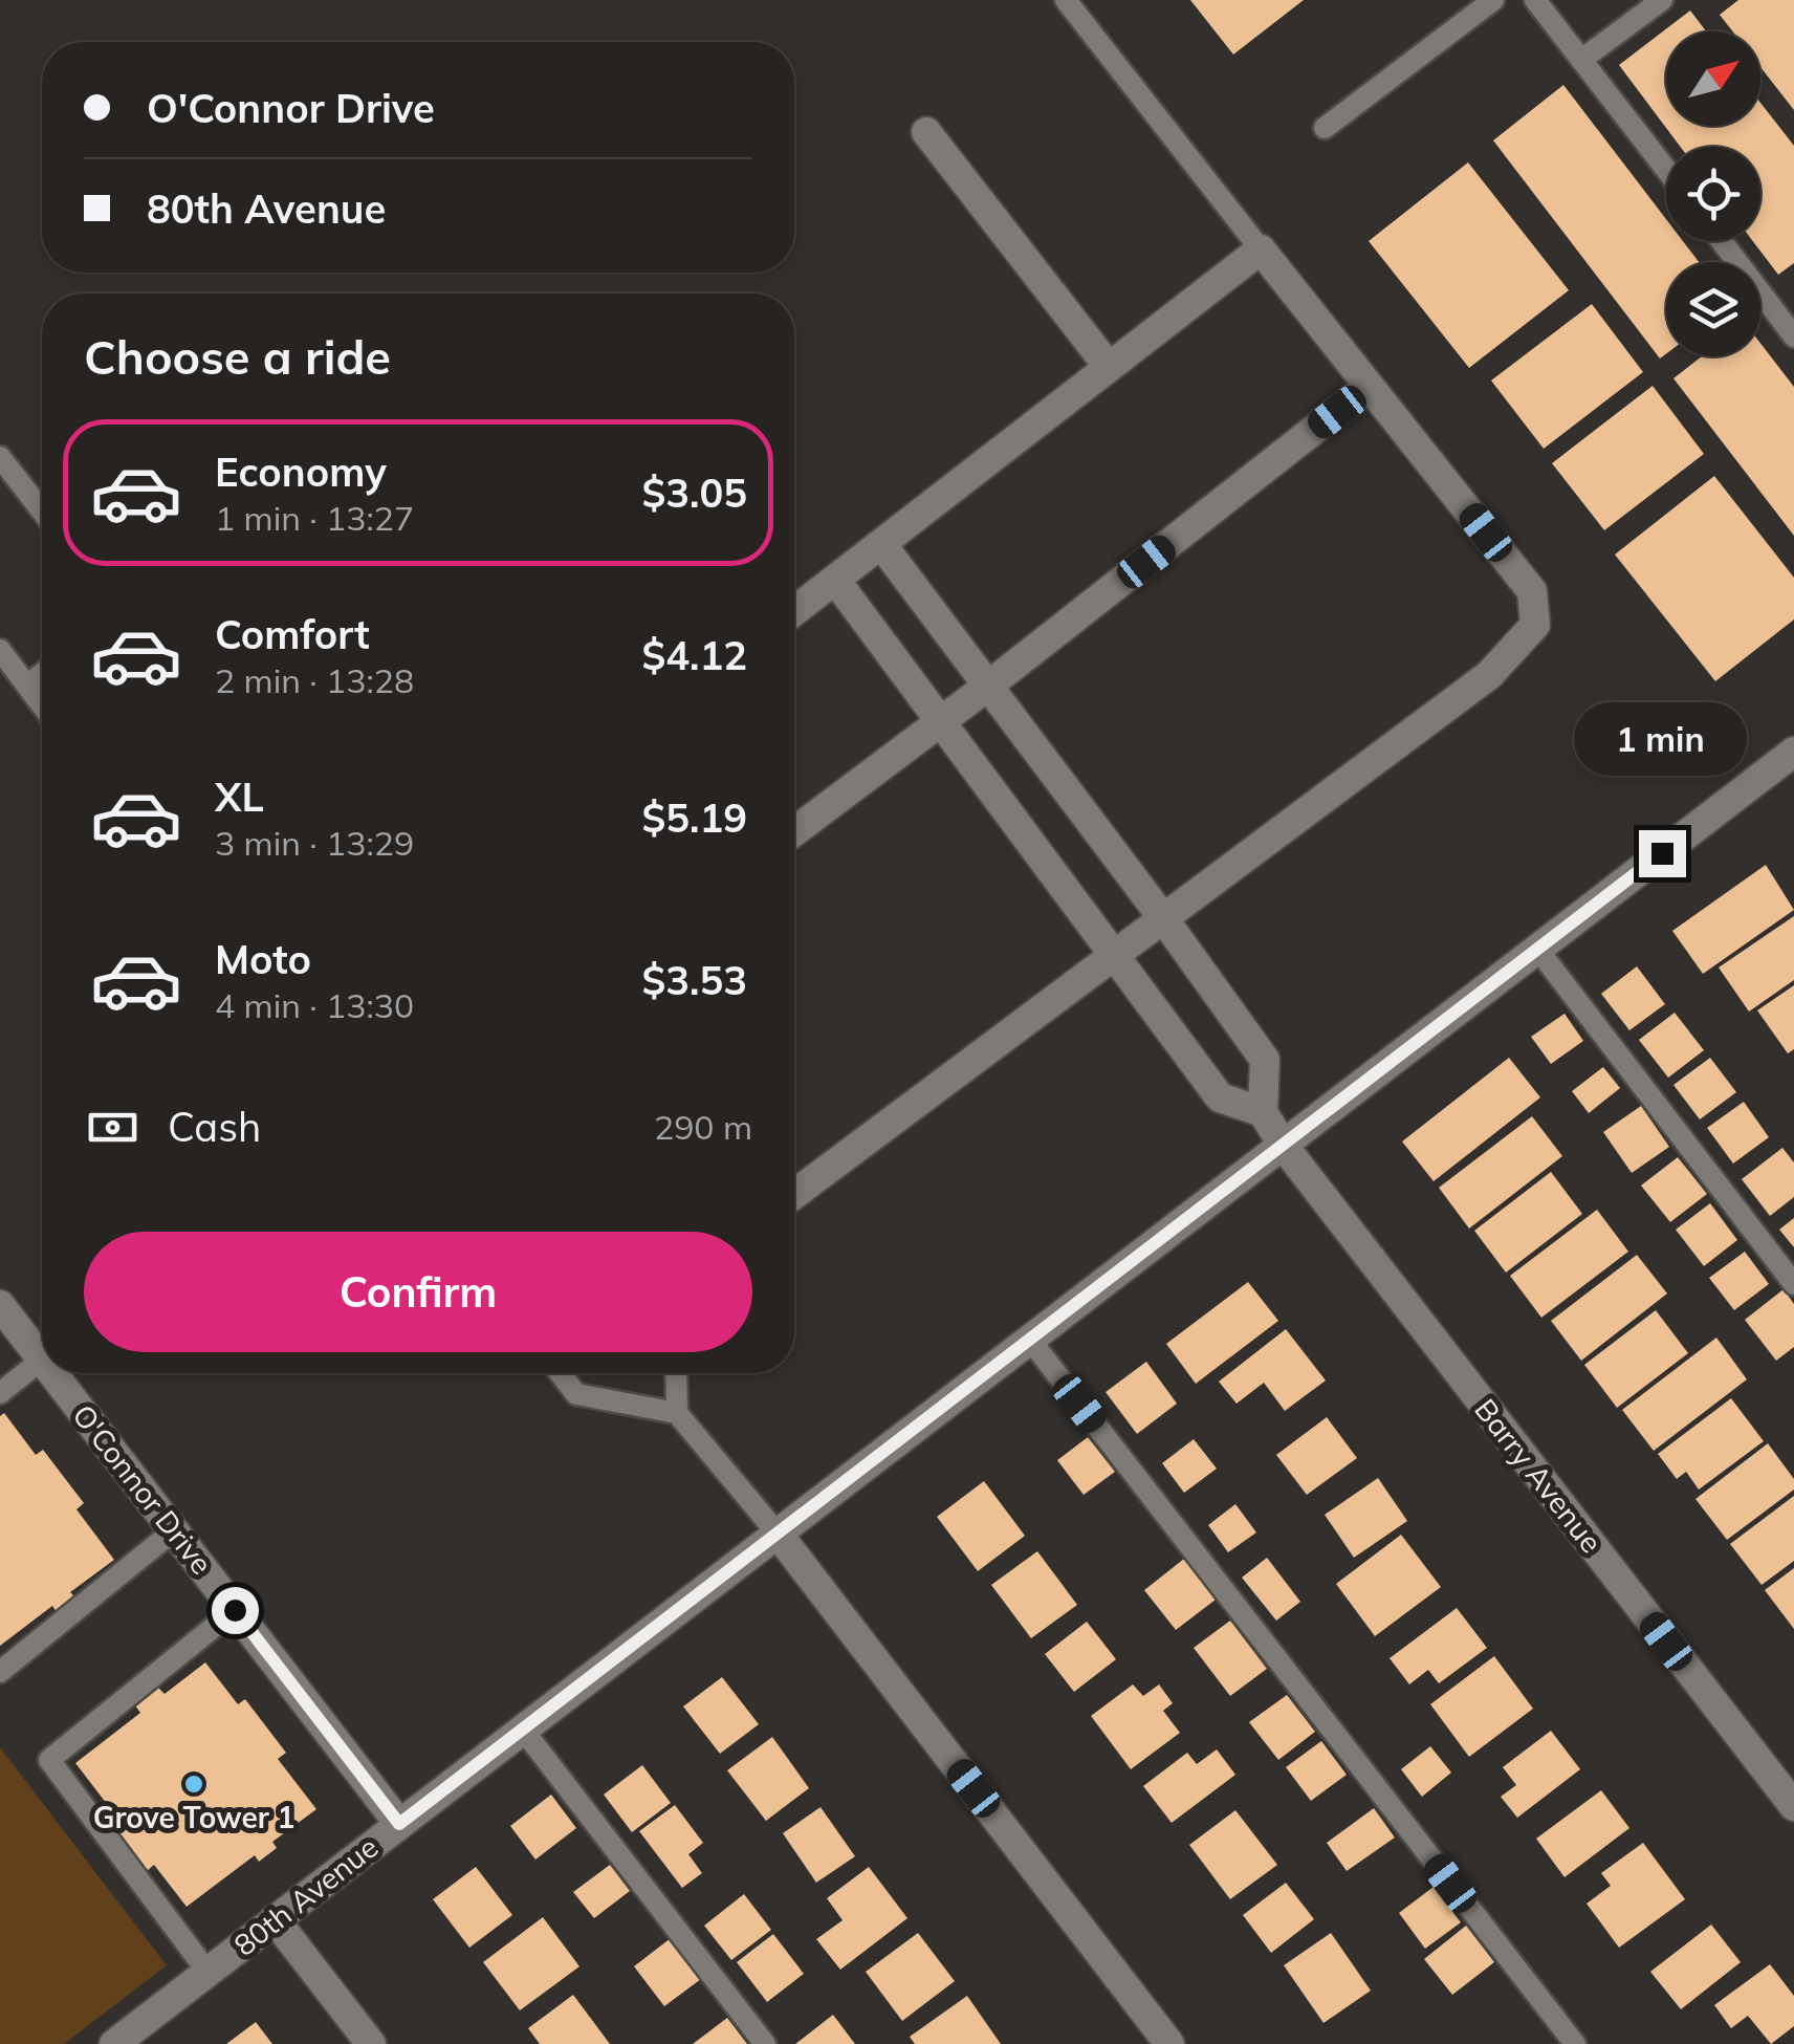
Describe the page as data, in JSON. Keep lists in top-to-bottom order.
{
  "streets": {
    "street": ["Barry Avenue", "O'Connor Drive", "80th Avenue"]
  },
  "crossings": [
    ["Barry Avenue", "80th Avenue"],
    ["O'Connor Drive", "80th Avenue"]
  ],
  "places": ["Grove Tower 1"],
  "north": "top right",
  "page": {
    "banner": ["O'Connor Drive", "80th Avenue"],
    "heading": "Choose a ride",
    "list": [
      {
        "name": "Economy",
        "note": "1 min · 13:27",
        "value": "$3.05"
      },
      {
        "name": "Comfort",
        "note": "2 min · 13:28",
        "value": "$4.12"
      },
      {
        "name": "XL",
        "note": "3 min · 13:29",
        "value": "$5.19"
      },
      {
        "name": "Moto",
        "note": "4 min · 13:30",
        "value": "$3.53"
      }
    ],
    "bubble": "1 min",
    "pay": ["Cash", "290 m"],
    "buttons": "Confirm"
  }
}
